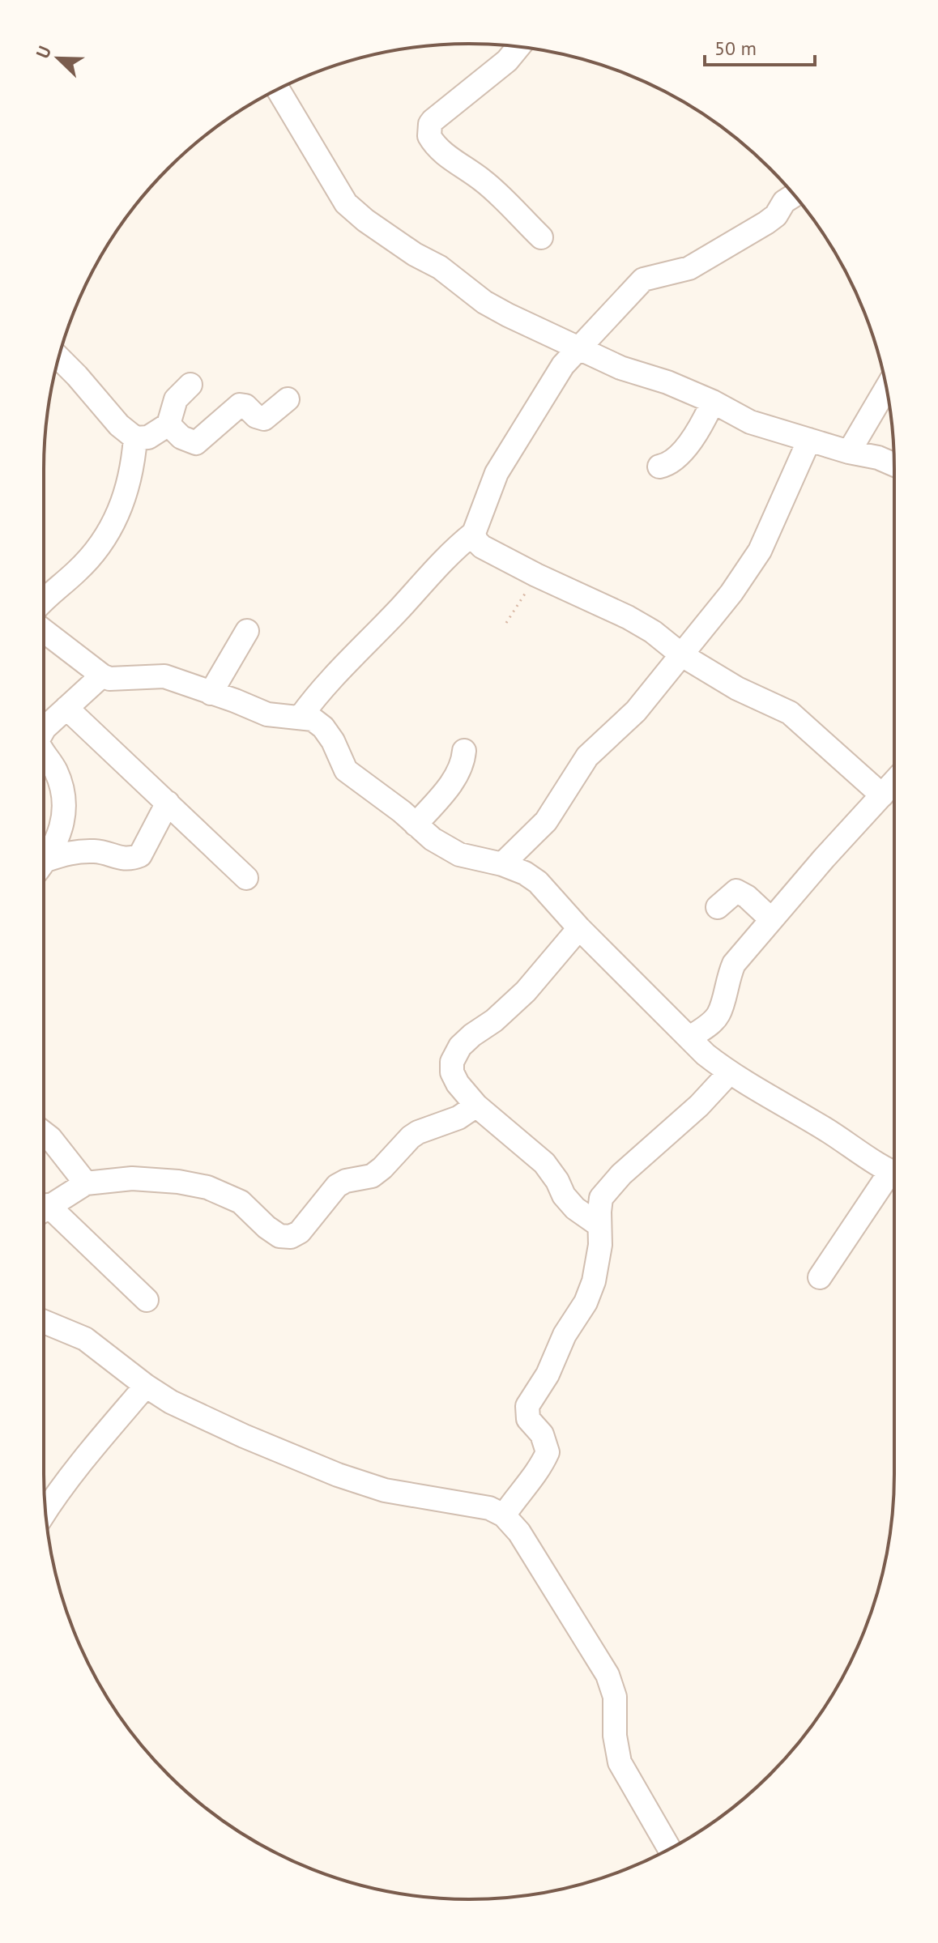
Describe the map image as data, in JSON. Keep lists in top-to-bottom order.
{
  "scale_bar": "50 m",
  "north": "top left"
}
